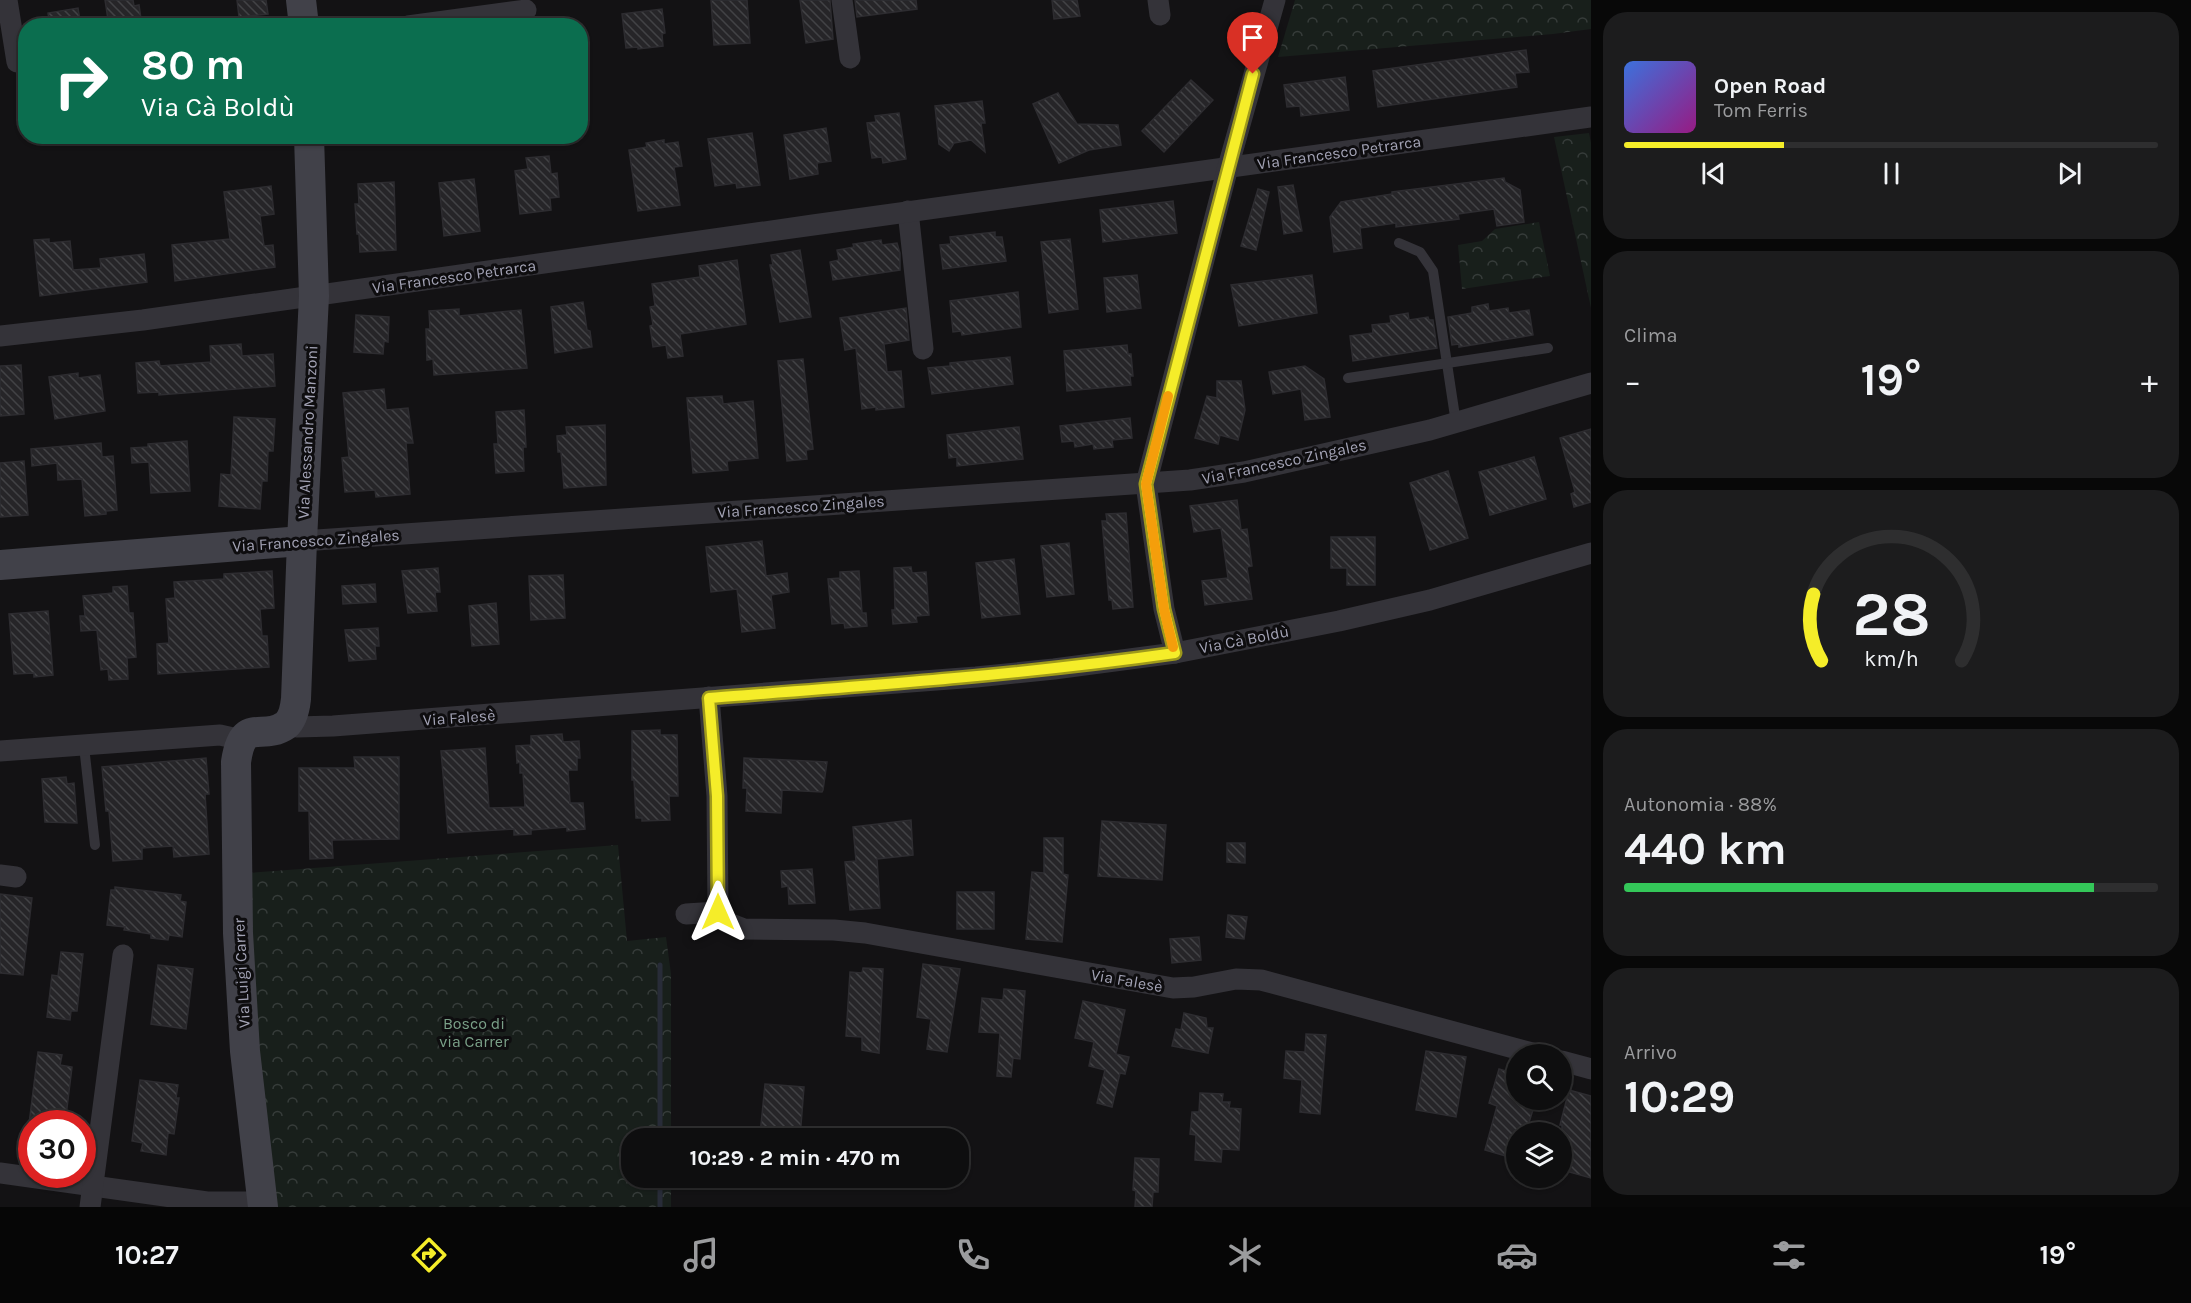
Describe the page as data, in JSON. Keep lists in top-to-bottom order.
{
  "streets": {
    "street": [
      "Via Francesco Petrarca",
      "Via Alessandro Manzoni",
      "Via Francesco Zingales",
      "Via Cà Boldù",
      "Via Falesè",
      "Via Luigi Carrer"
    ]
  },
  "crossings": [
    ["Via Francesco Petrarca", "Via Alessandro Manzoni"],
    ["Via Alessandro Manzoni", "Via Francesco Zingales"],
    ["Via Alessandro Manzoni", "Via Falesè"],
    ["Via Cà Boldù", "Via Falesè"],
    ["Via Falesè", "Via Luigi Carrer"]
  ],
  "parks": ["Bosco di via Carrer"],
  "page": {
    "turn": ["80 m", "Via Cà Boldù"],
    "song": ["Open Road", "Tom Ferris"],
    "tile": [
      "Clima",
      ["Autonomia · 88%", "440 km"],
      ["Arrivo", "10:29"]
    ],
    "heat": ["−", "19°", "+"],
    "limit": "30",
    "trip": "10:29 · 2 min · 470 m",
    "tabs": ["10:27", "19°"],
    "gauge": ["28", "km/h"]
  }
}
